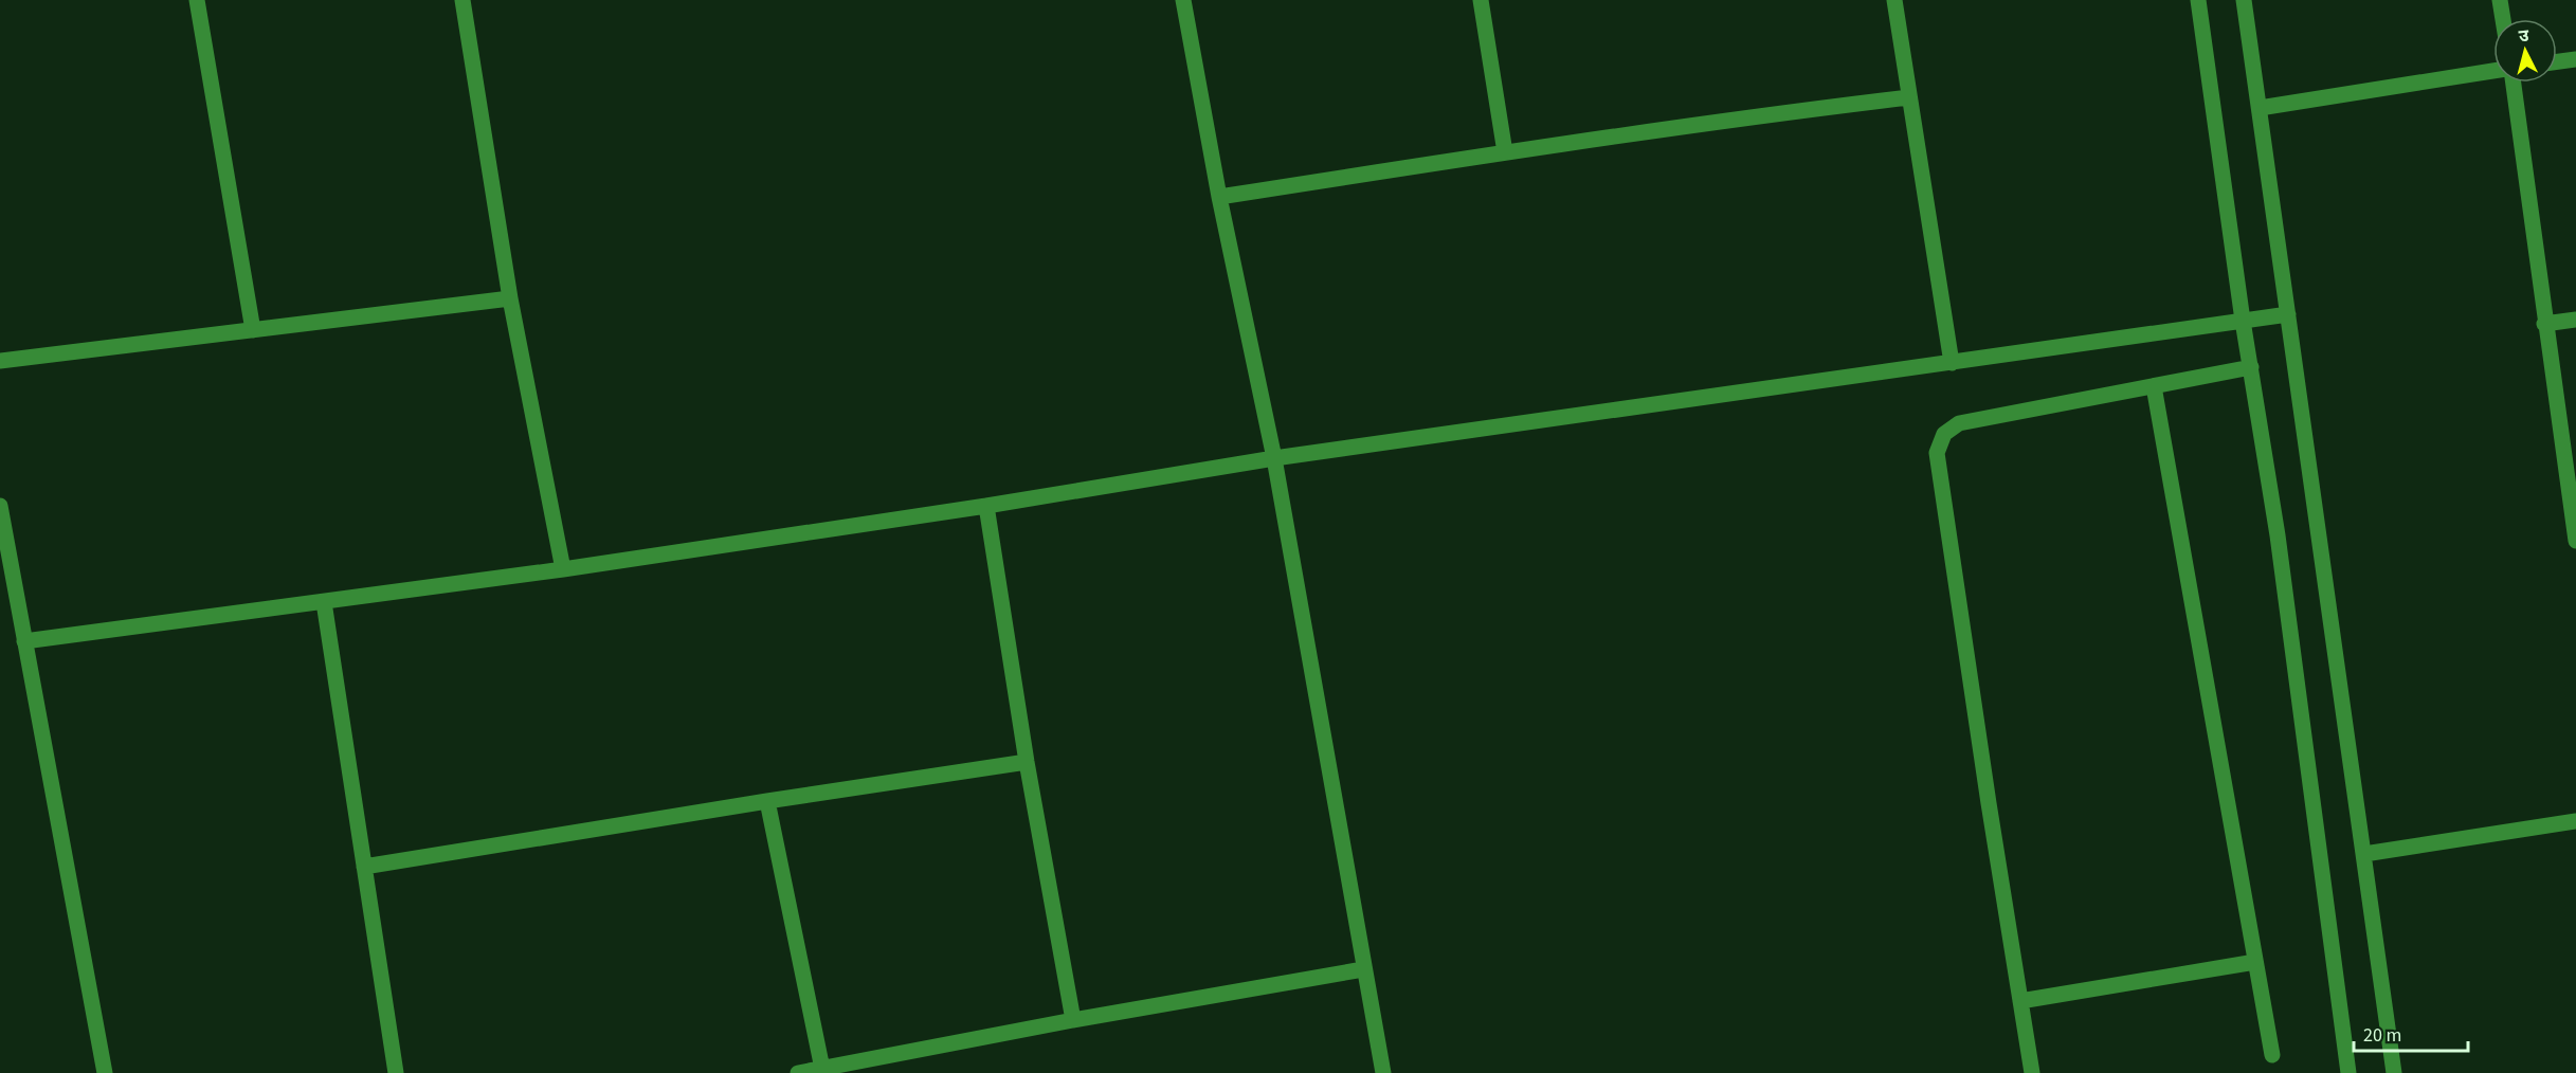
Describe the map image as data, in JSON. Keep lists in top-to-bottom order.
{
  "scale_bar": "20 m",
  "north": "top"
}
